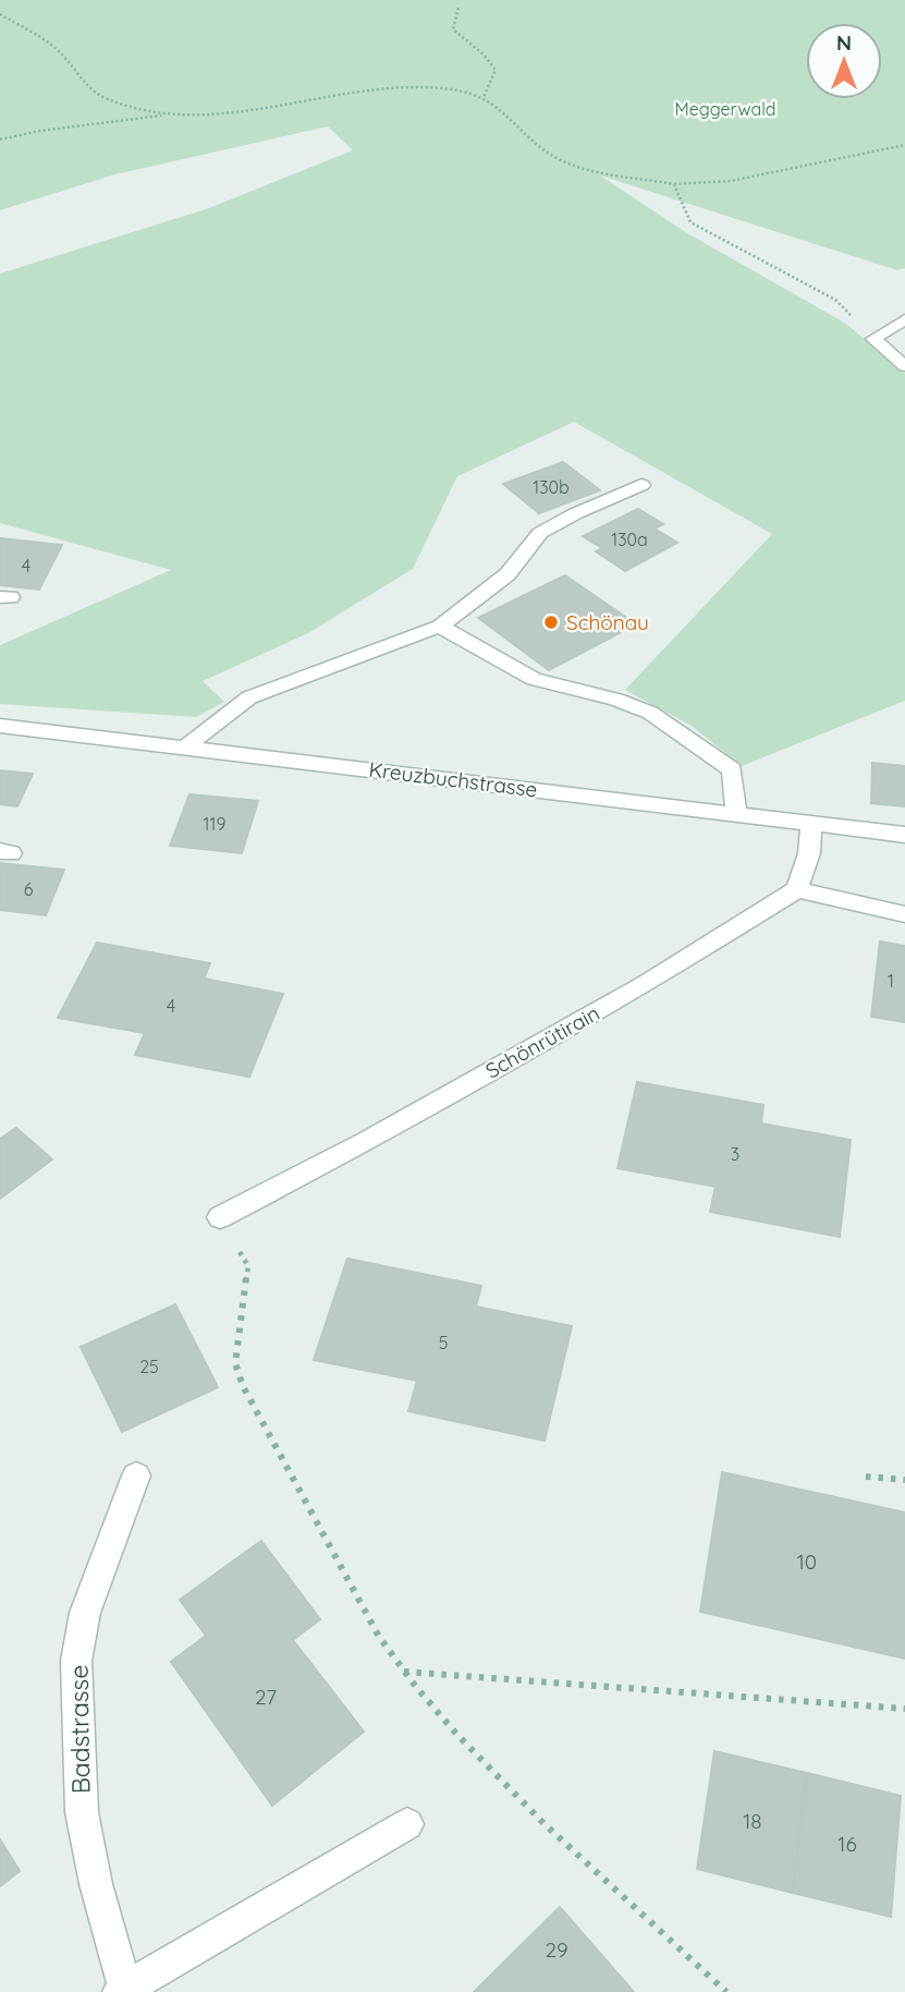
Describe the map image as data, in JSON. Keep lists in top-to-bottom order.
{
  "streets": {
    "street": ["Kreuzbuchstrasse", "Schönrütirain", "Badstrasse"]
  },
  "parks": ["Meggerwald"],
  "places": ["Schönau"],
  "house_numbers": [
    "130b",
    "130a",
    "4",
    "119",
    "6",
    "1",
    "4",
    "3",
    "5",
    "25",
    "10",
    "27",
    "18",
    "16",
    "29"
  ],
  "north": "top"
}
